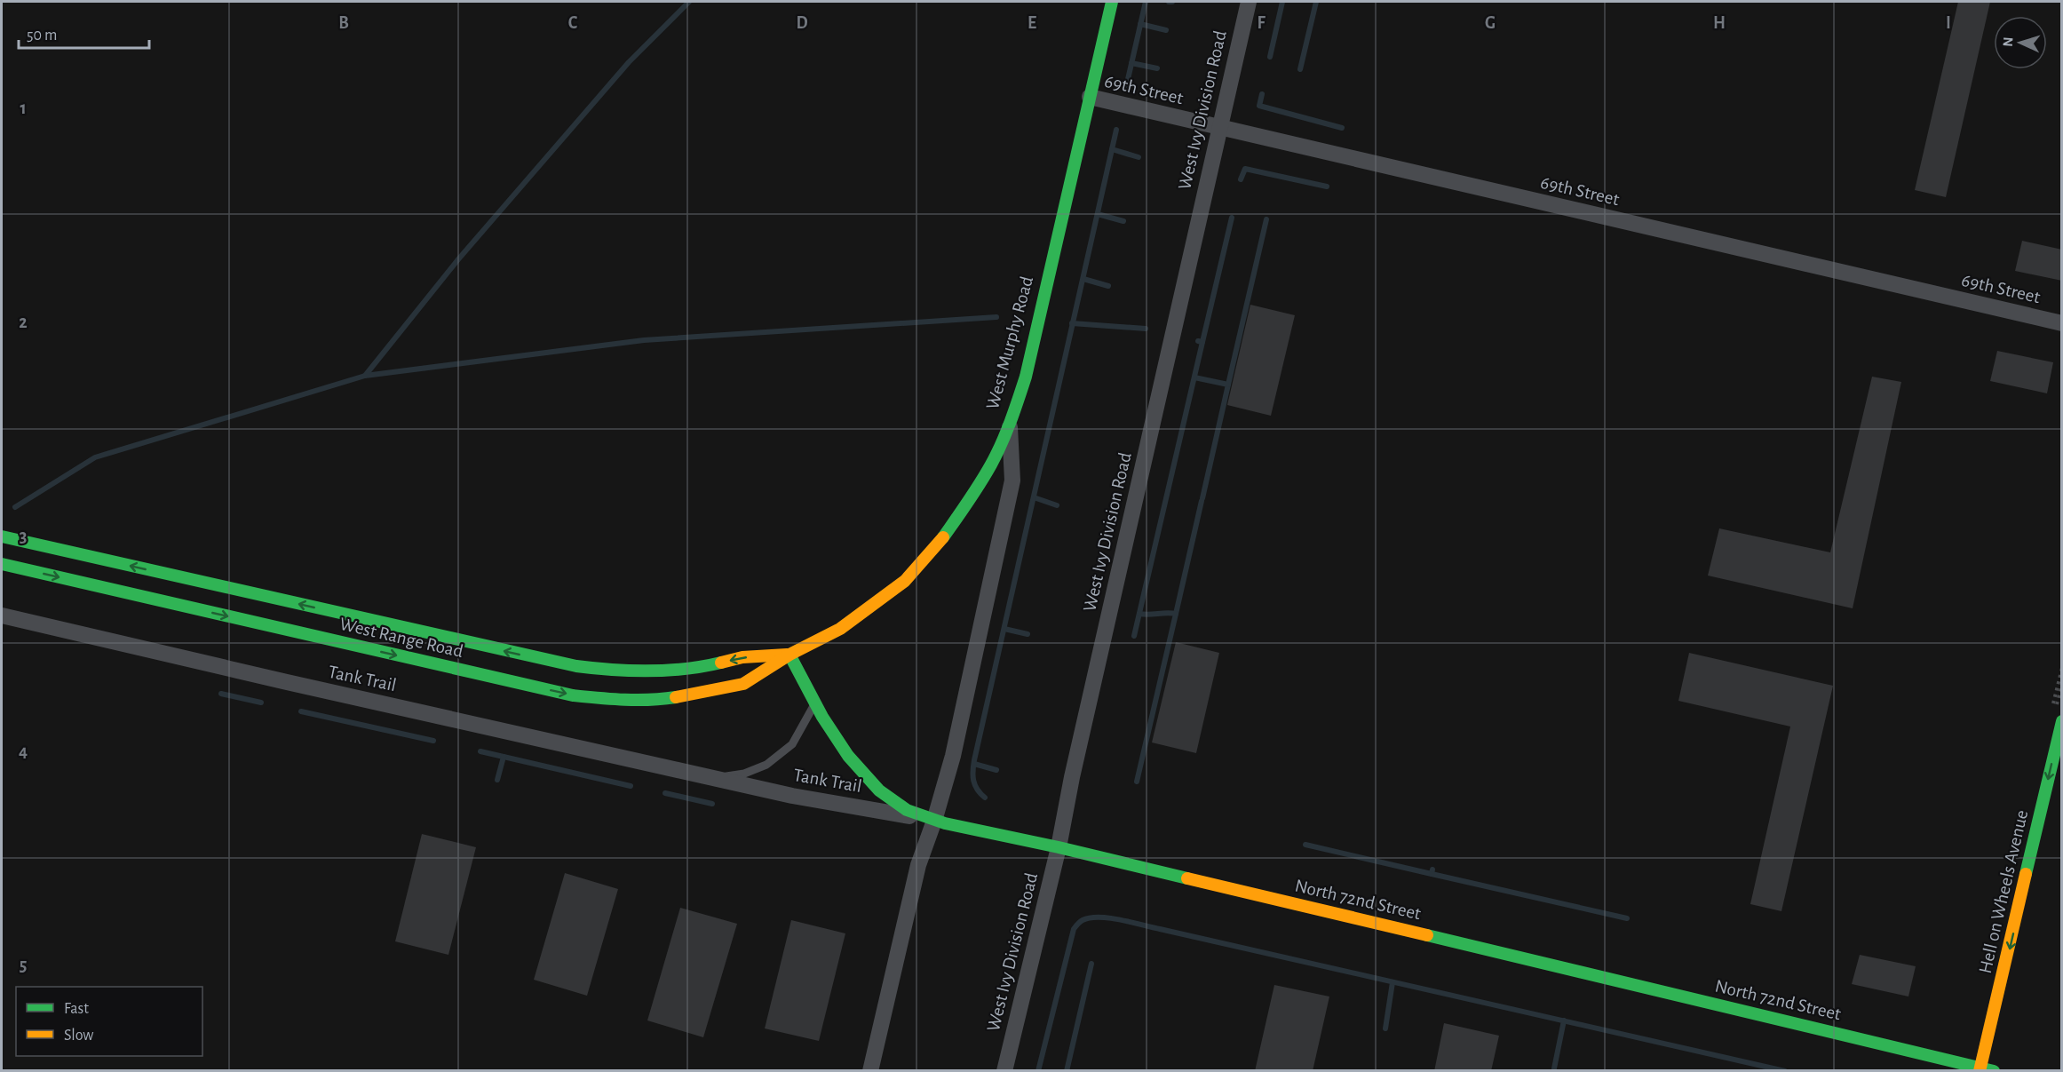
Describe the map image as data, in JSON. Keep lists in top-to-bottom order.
{
  "streets": {
    "street": [
      "69th Street",
      "West Ivy Division Road",
      "West Murphy Road",
      "West Range Road",
      "Tank Trail",
      "Hell on Wheels Avenue",
      "North 72nd Street"
    ]
  },
  "crossings": [
    ["69th Street", "West Ivy Division Road"],
    ["69th Street", "West Murphy Road"],
    ["West Ivy Division Road", "North 72nd Street"],
    ["West Murphy Road", "West Range Road"],
    ["West Murphy Road", "Tank Trail"],
    ["West Murphy Road", "North 72nd Street"],
    ["West Range Road", "North 72nd Street"],
    ["Tank Trail", "North 72nd Street"],
    ["Hell on Wheels Avenue", "North 72nd Street"]
  ],
  "one_way": ["Hell on Wheels Avenue"],
  "legend": ["Fast", "Slow"],
  "scale_bar": "50 m",
  "north": "left",
  "grid": {
    "columns": [
      "B",
      "C",
      "D",
      "E",
      "F",
      "G",
      "H",
      "I"
    ],
    "rows": [
      "1",
      "2",
      "3",
      "4",
      "5"
    ]
  }
}
